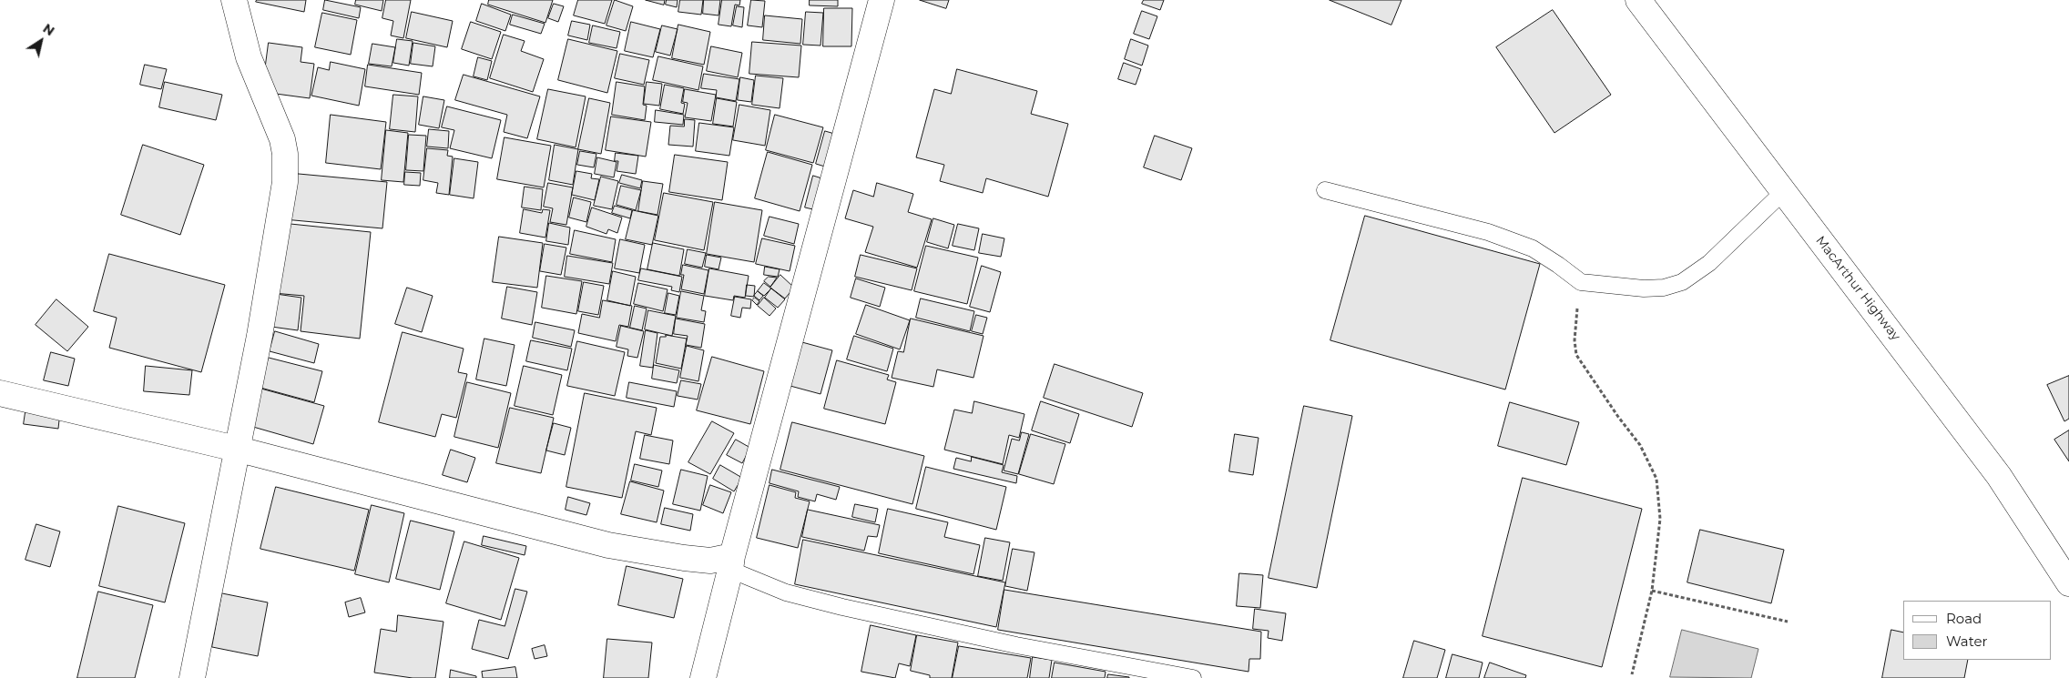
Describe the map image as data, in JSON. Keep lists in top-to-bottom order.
{
  "streets": {
    "main road": ["MacArthur Highway"]
  },
  "legend": ["Road", "Water"],
  "north": "top right"
}
